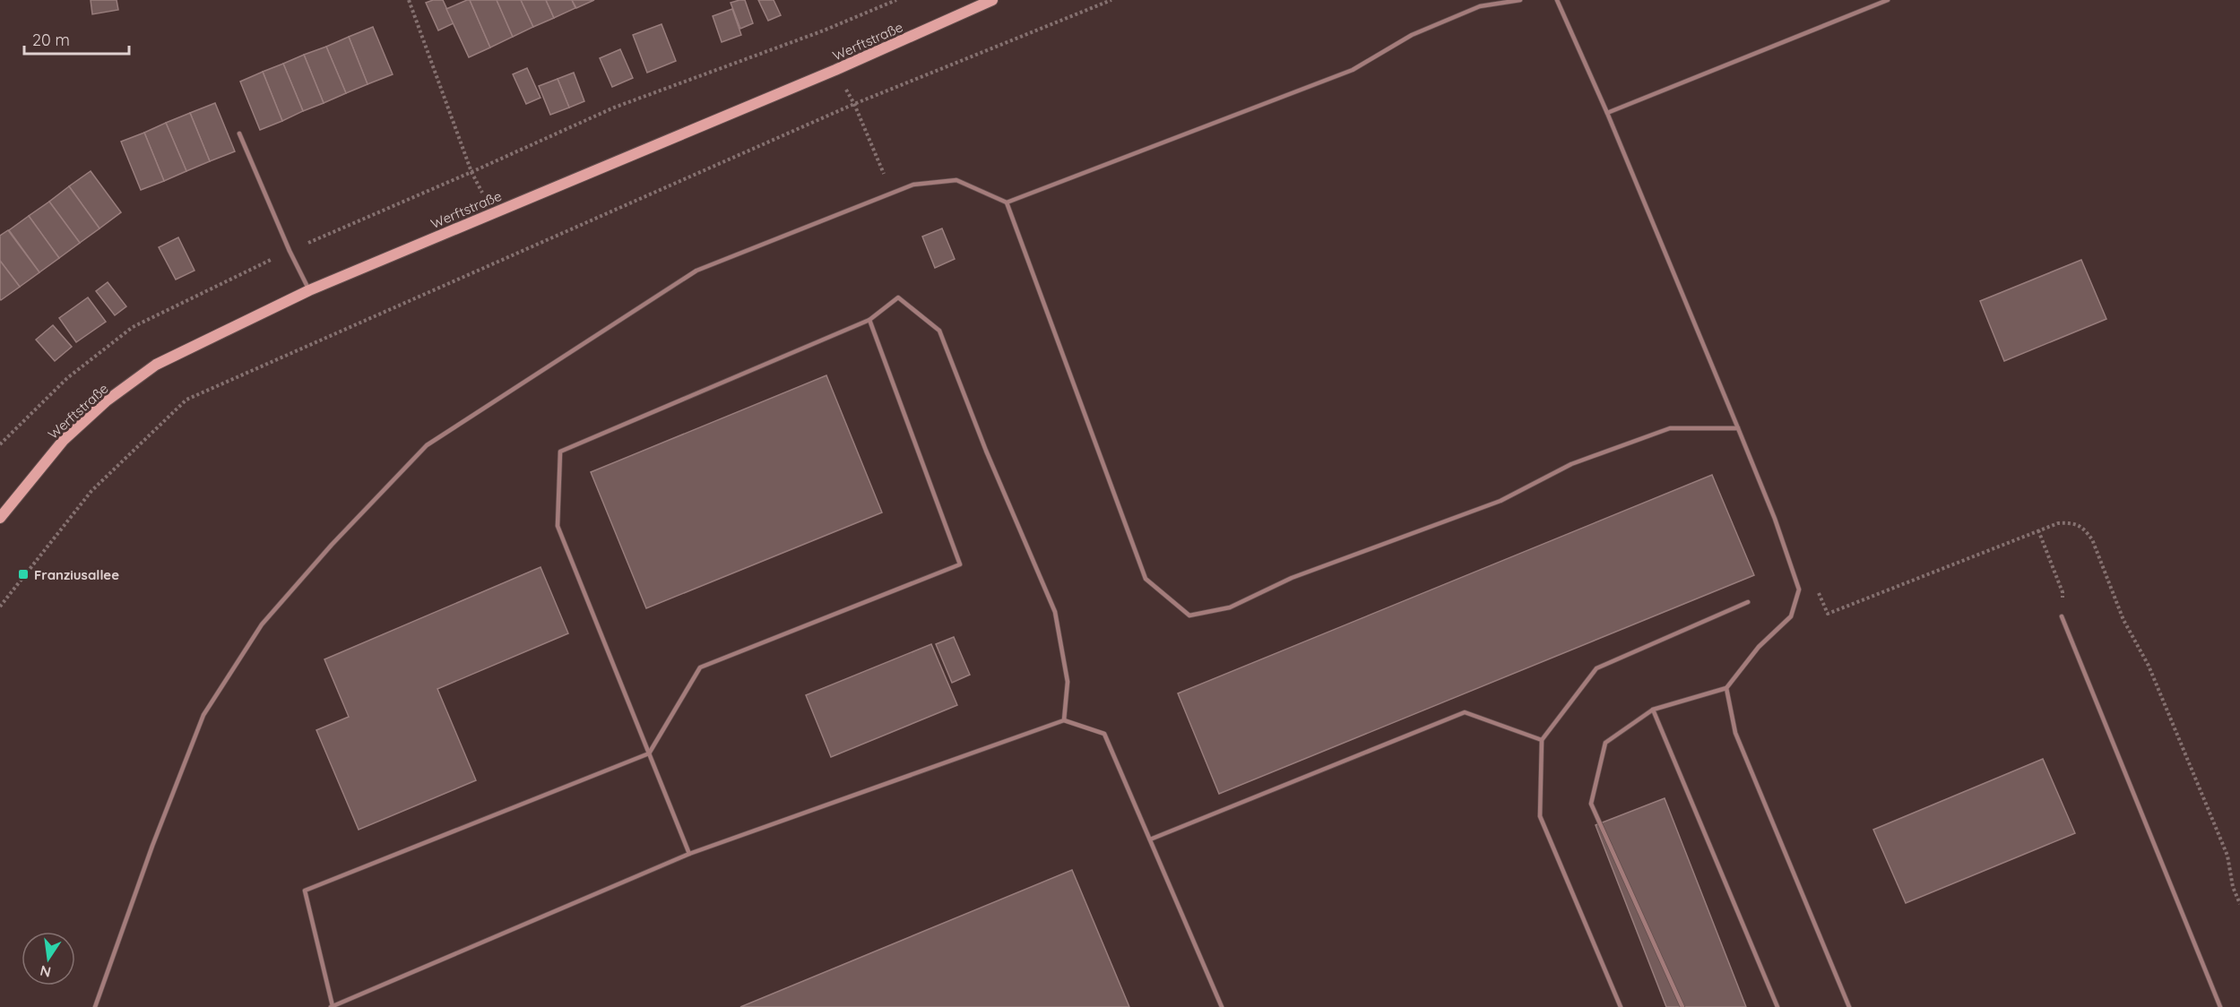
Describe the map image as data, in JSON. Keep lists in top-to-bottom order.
{
  "streets": {
    "main road": ["Werftstraße"]
  },
  "places": {
    "transit": ["Franziusallee"]
  },
  "scale_bar": "20 m",
  "north": "bottom"
}
